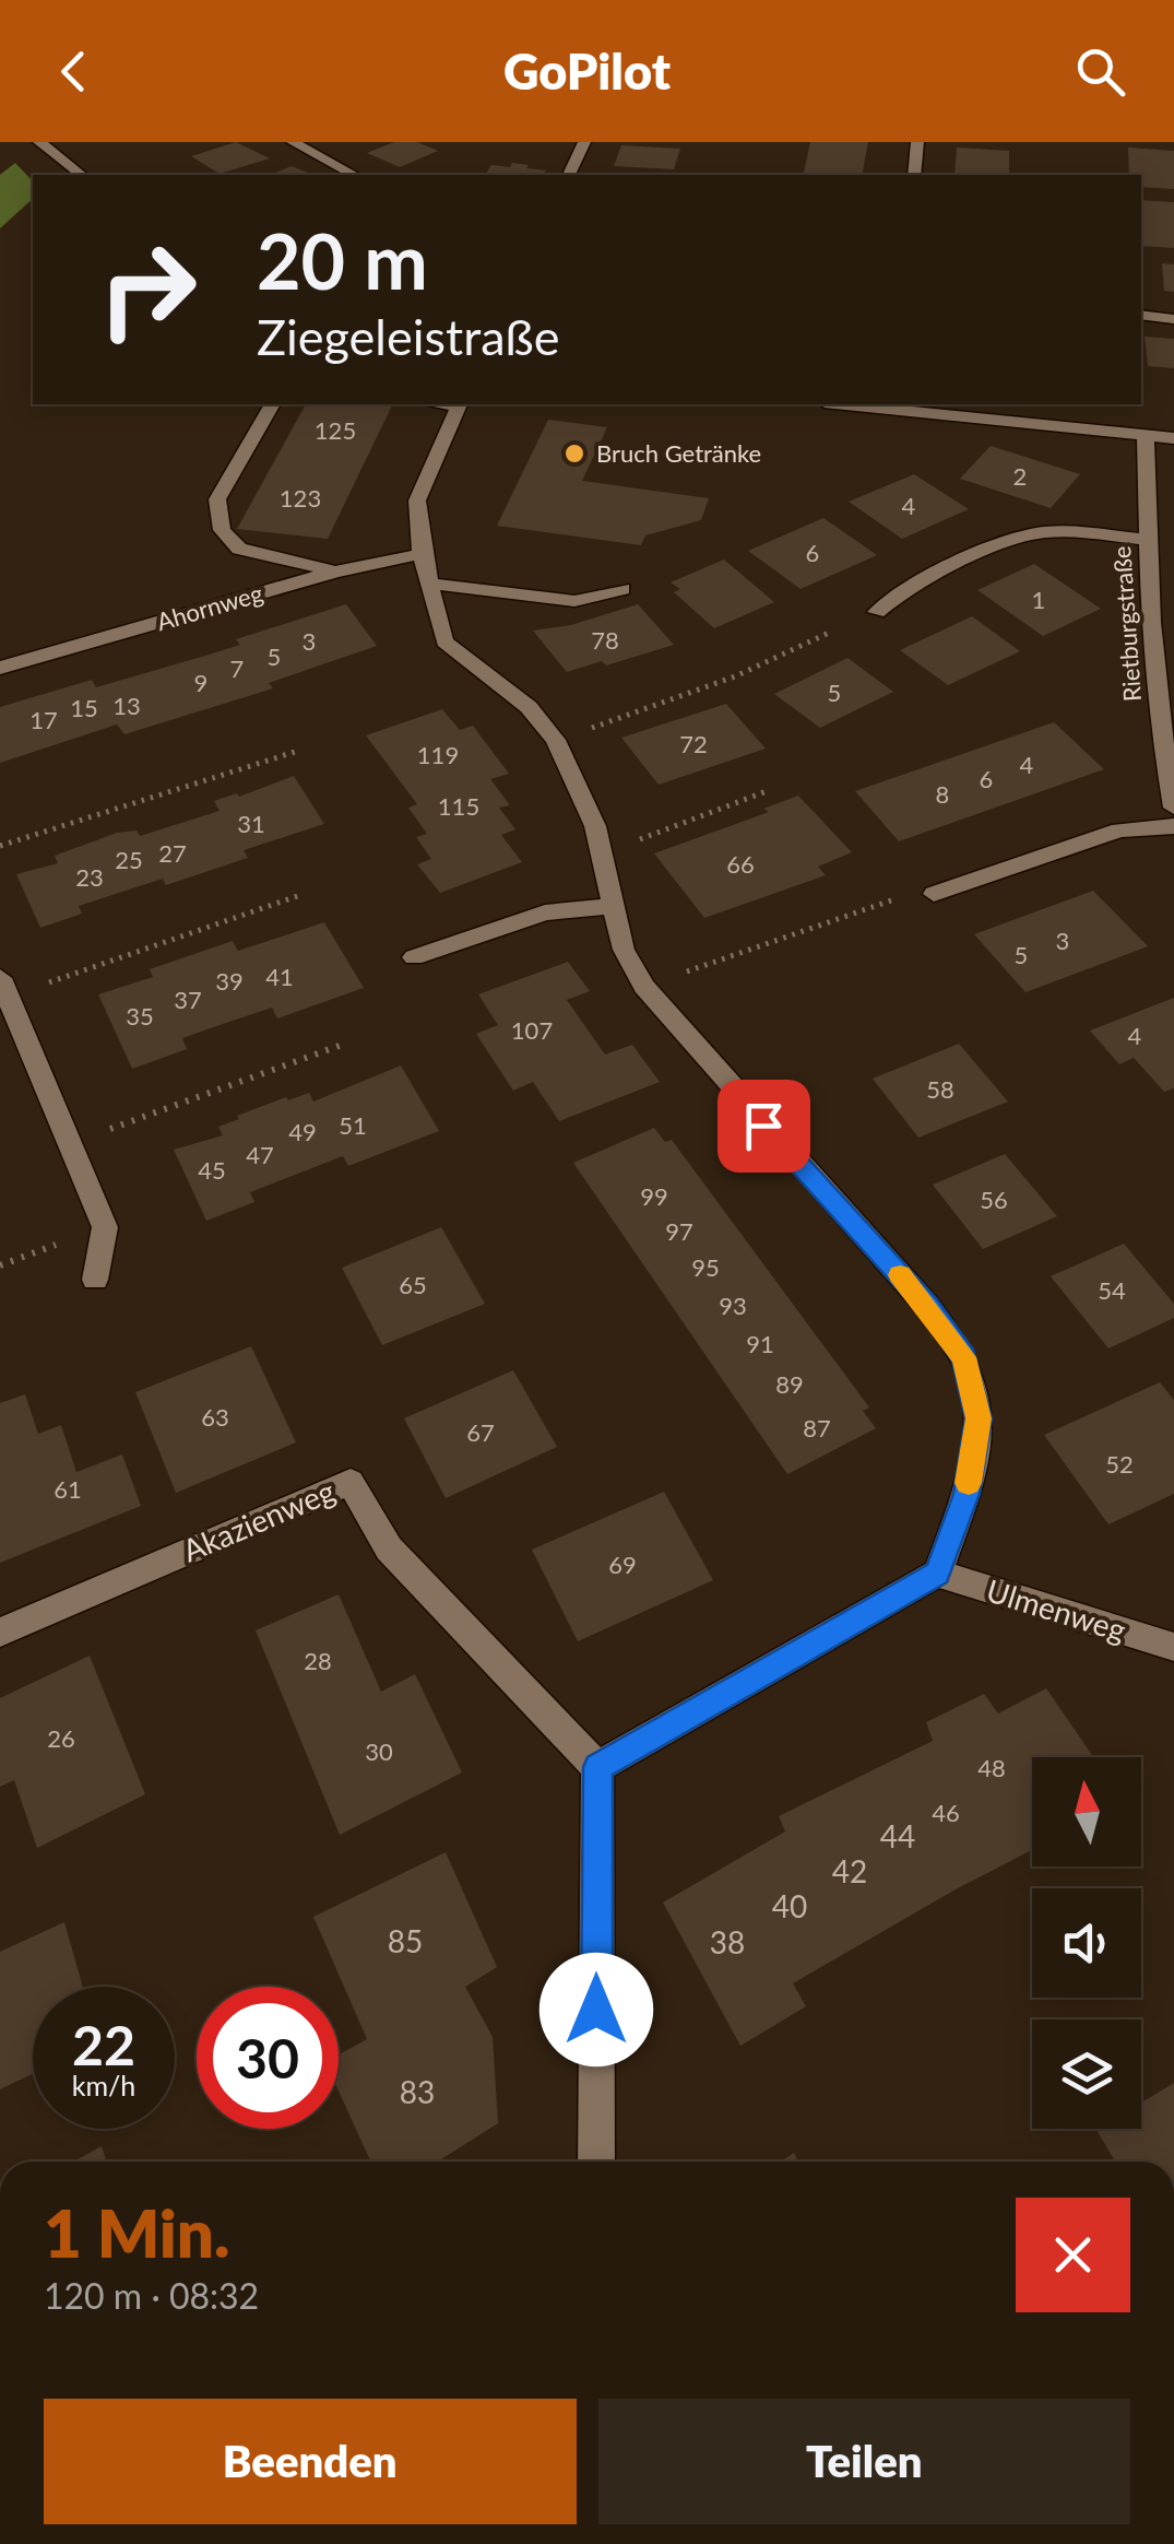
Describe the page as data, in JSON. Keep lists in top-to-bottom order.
{
  "streets": {
    "street": [
      "Ahornweg",
      "Rietburgstraße",
      "Akazienweg",
      "Ulmenweg"
    ]
  },
  "places": ["Bruch Getränke"],
  "house_numbers": [
    "125",
    "2",
    "123",
    "4",
    "6",
    "1",
    "78",
    "3",
    "5",
    "7",
    "9",
    "5",
    "13",
    "15",
    "17",
    "72",
    "119",
    "4",
    "6",
    "8",
    "115",
    "31",
    "27",
    "25",
    "66",
    "23",
    "3",
    "5",
    "41",
    "39",
    "37",
    "35",
    "107",
    "4",
    "58",
    "51",
    "49",
    "47",
    "45",
    "99",
    "56",
    "97",
    "95",
    "65",
    "54",
    "93",
    "91",
    "89",
    "63",
    "87",
    "67",
    "52",
    "61",
    "69",
    "28",
    "26",
    "30",
    "48",
    "46",
    "44",
    "42",
    "40",
    "85",
    "38",
    "83"
  ],
  "north": "top",
  "page": {
    "header": "GoPilot",
    "turn": ["20 m", "Ziegeleistraße"],
    "speed": "22 km/h",
    "limit": "30",
    "heading": ["1 Min.", "120 m · 08:32"],
    "buttons": ["Beenden", "Teilen"]
  }
}
